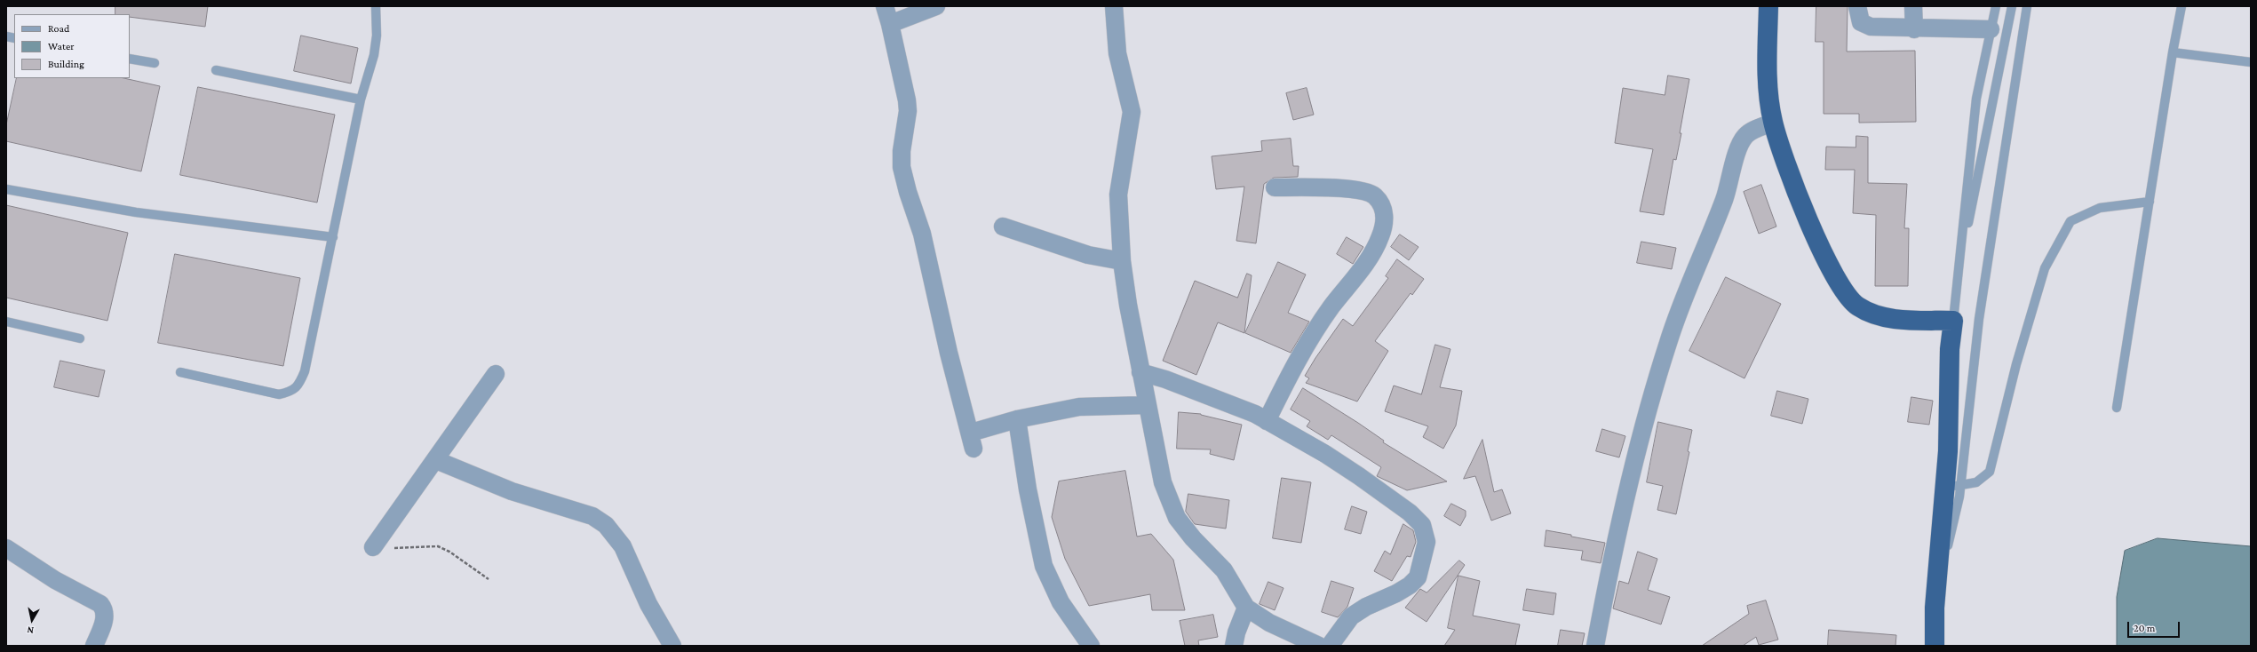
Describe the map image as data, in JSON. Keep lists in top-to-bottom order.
{
  "legend": ["Road", "Water", "Building"],
  "scale_bar": "20 m",
  "north": "bottom"
}
